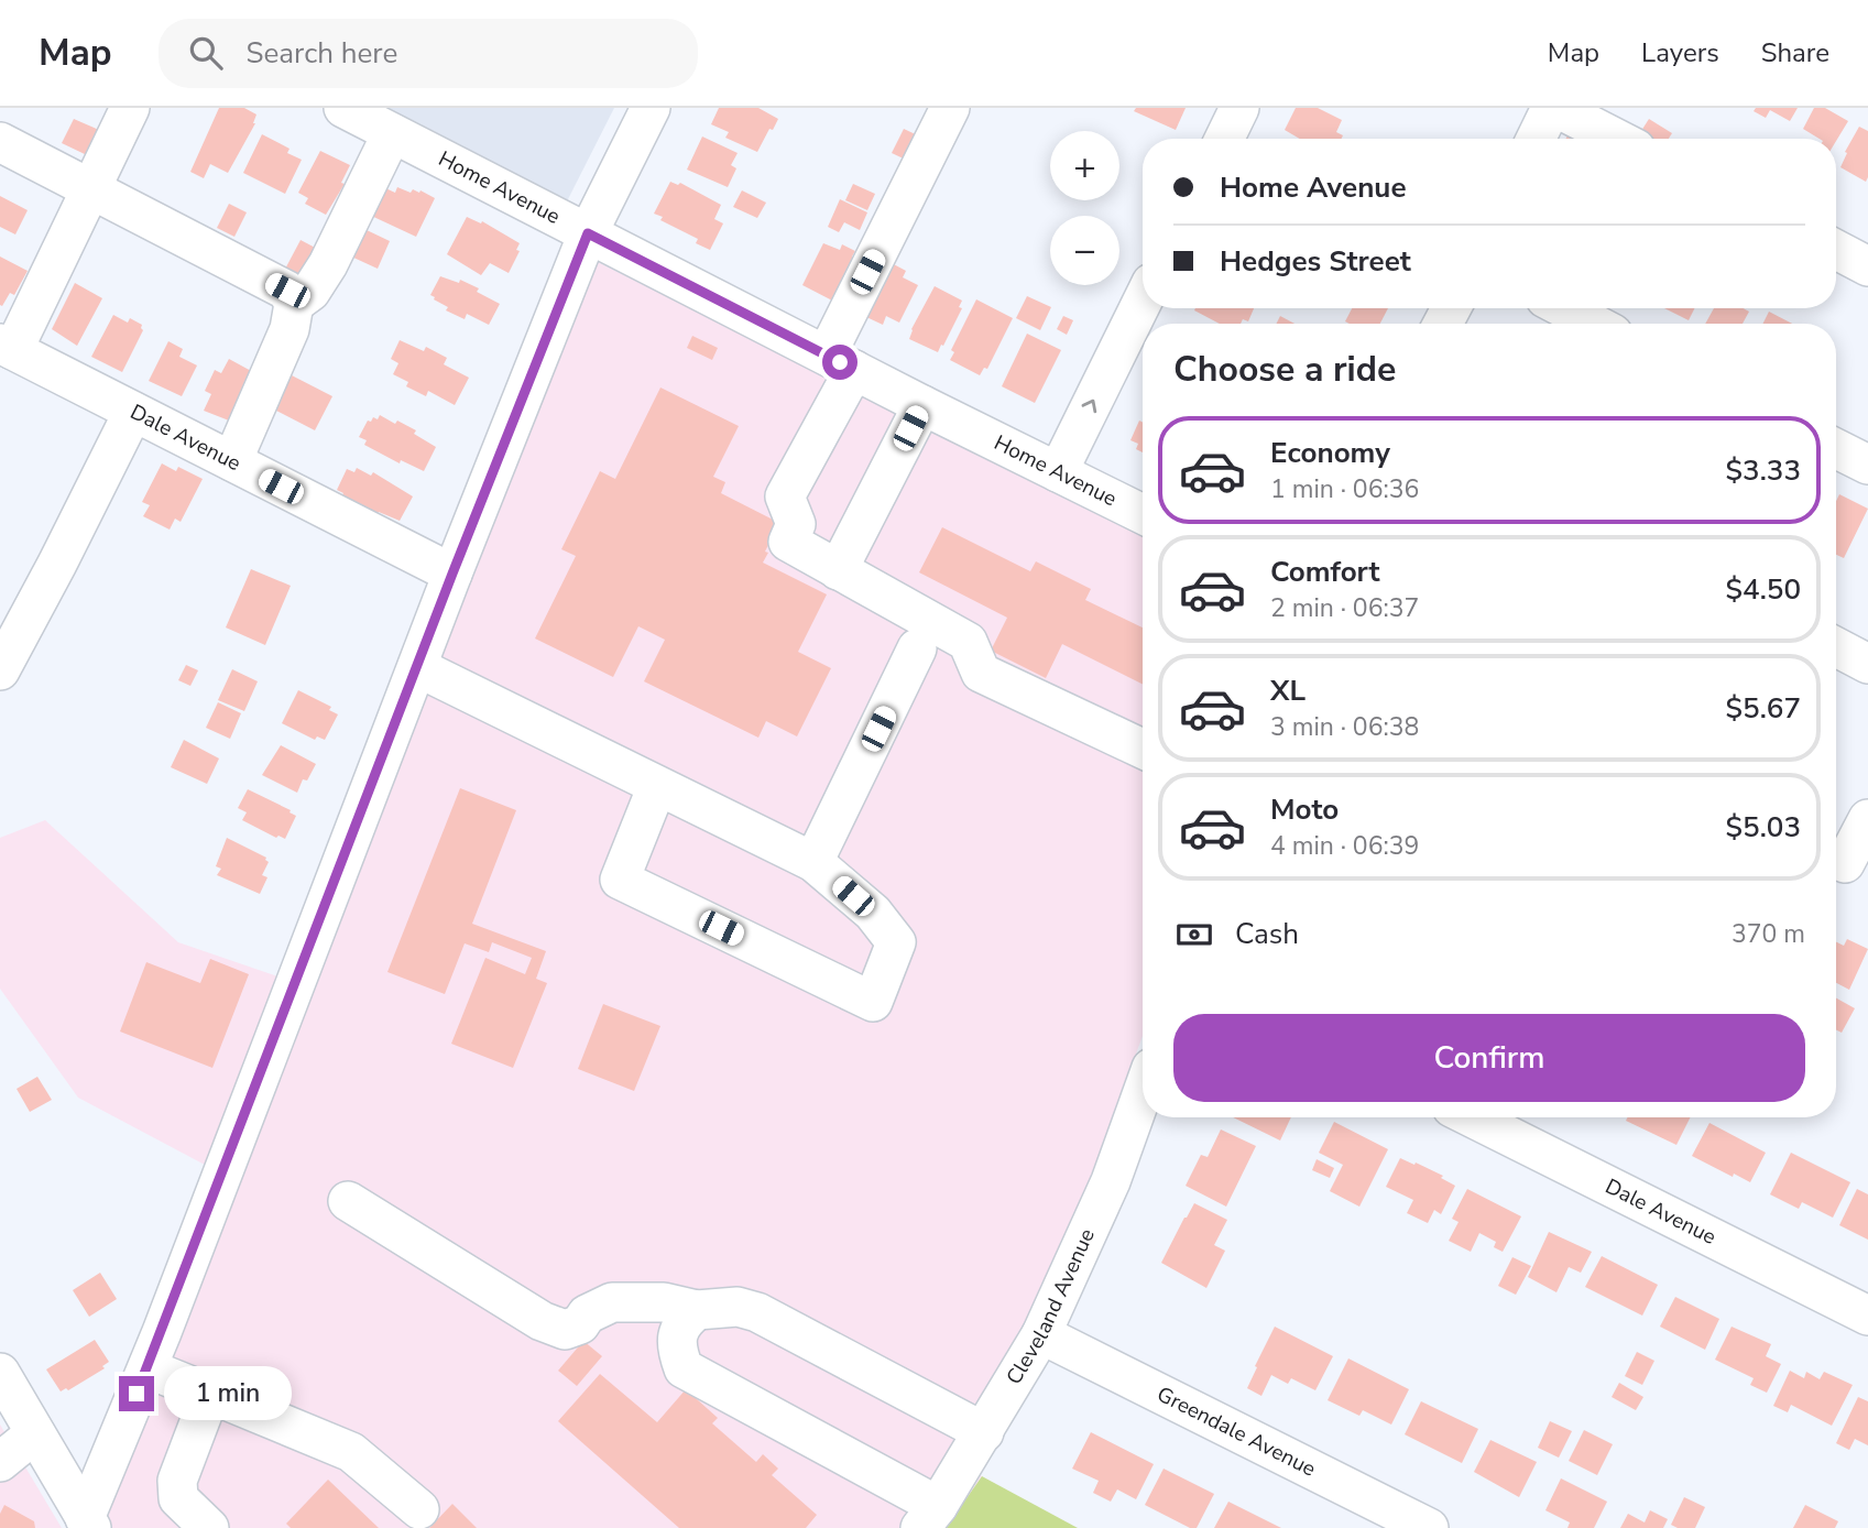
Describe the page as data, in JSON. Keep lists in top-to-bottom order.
{
  "streets": {
    "street": [
      "Home Avenue",
      "Dale Avenue",
      "Cleveland Avenue",
      "Greendale Avenue"
    ]
  },
  "crossings": [
    ["Cleveland Avenue", "Greendale Avenue"]
  ],
  "page": {
    "header": "Map",
    "search": "Search here",
    "nav": ["Map", "Layers", "Share"],
    "map_buttons": ["+", "−"],
    "banner": ["Home Avenue", "Hedges Street"],
    "heading": "Choose a ride",
    "list": [
      {
        "name": "Economy",
        "note": "1 min · 06:36",
        "value": "$3.33"
      },
      {
        "name": "Comfort",
        "note": "2 min · 06:37",
        "value": "$4.50"
      },
      {
        "name": "XL",
        "note": "3 min · 06:38",
        "value": "$5.67"
      },
      {
        "name": "Moto",
        "note": "4 min · 06:39",
        "value": "$5.03"
      }
    ],
    "pay": ["Cash", "370 m"],
    "buttons": "Confirm",
    "bubble": "1 min"
  }
}
